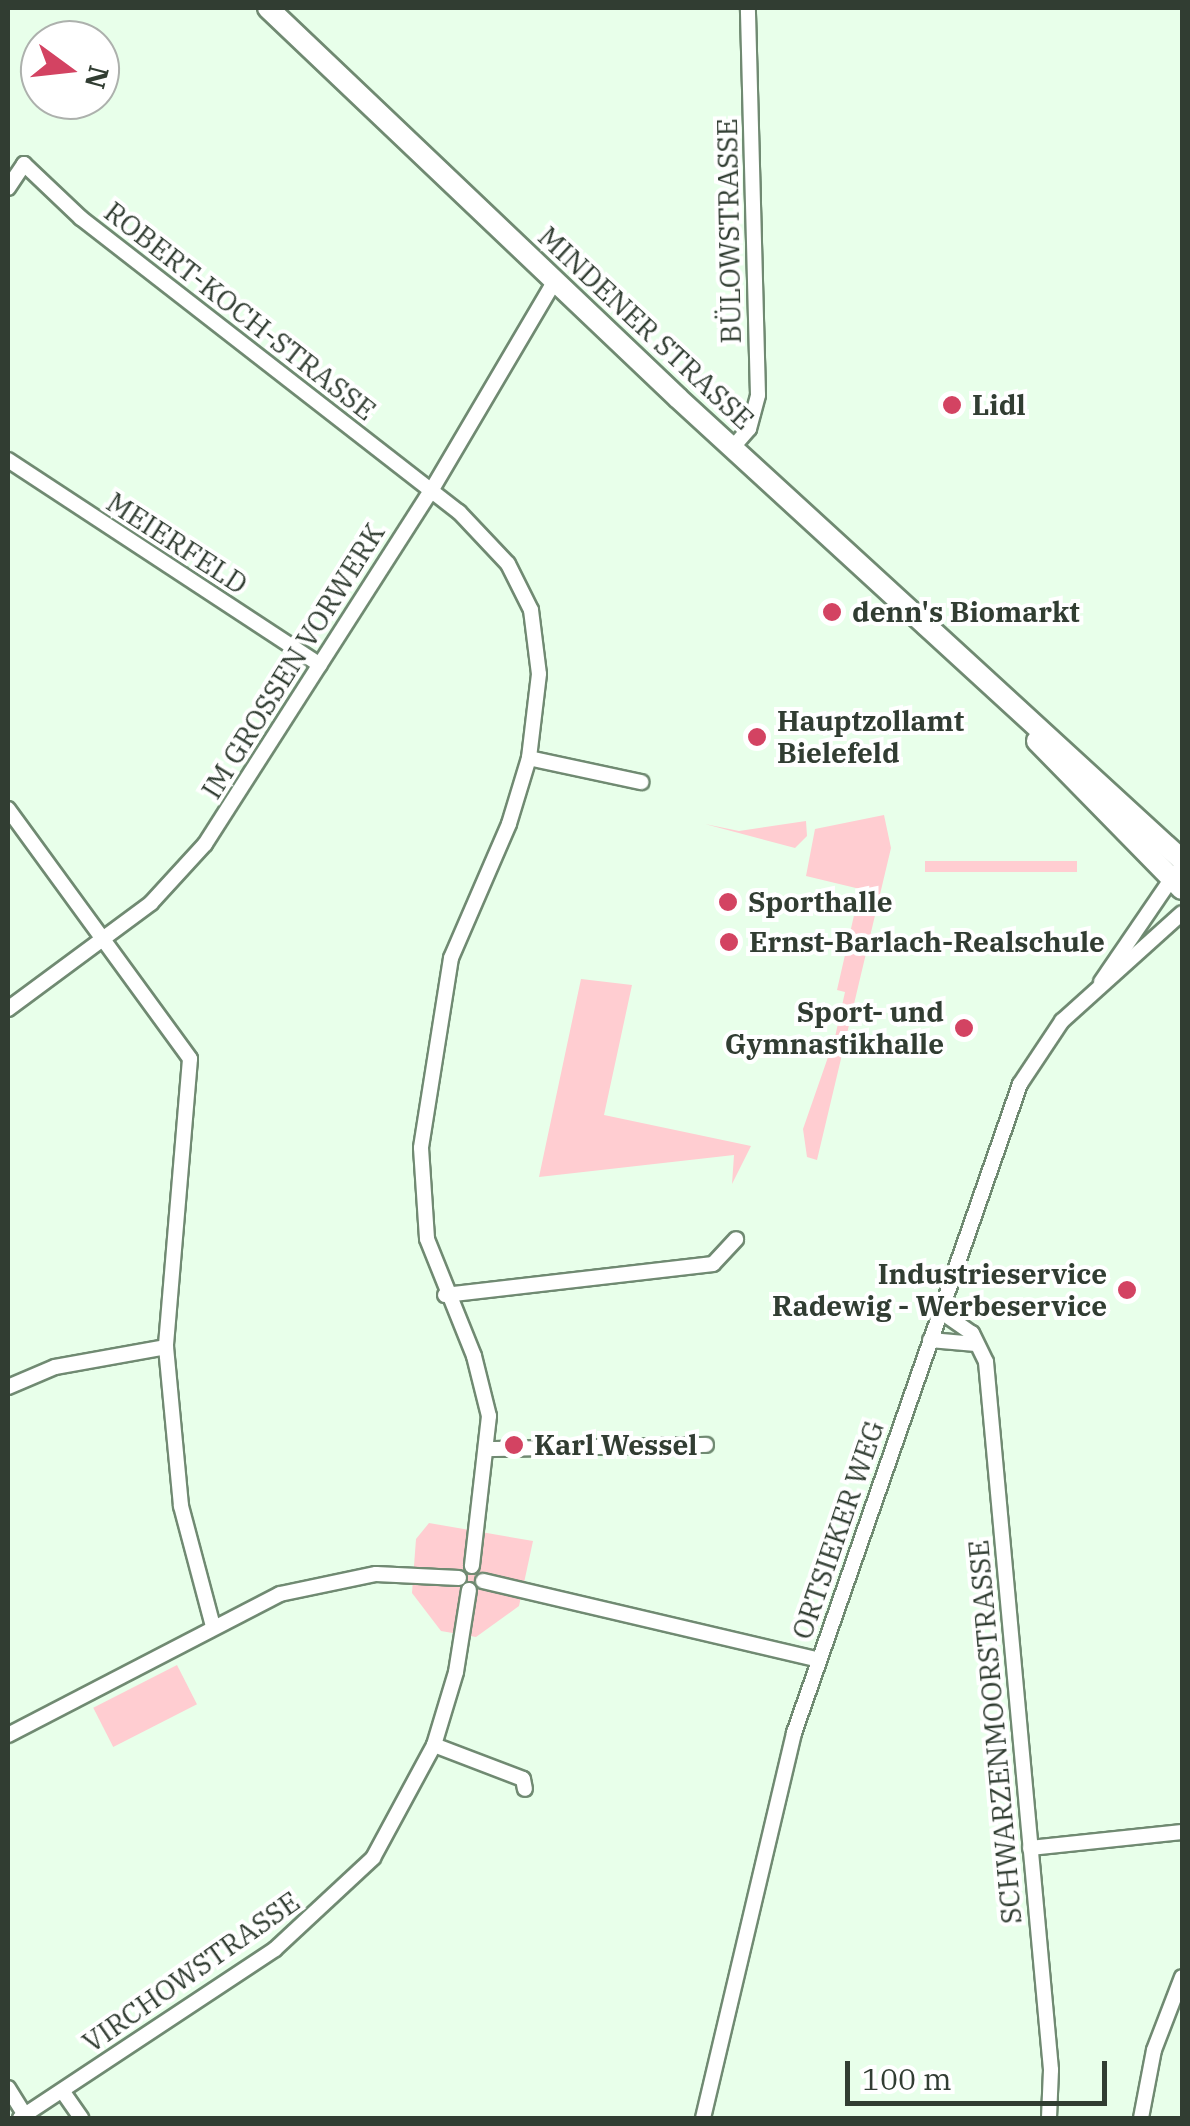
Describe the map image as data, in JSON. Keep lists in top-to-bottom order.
{
  "streets": {
    "street": [
      "BÜLOWSTRASSE",
      "ROBERT-KOCH-STRASSE",
      "MINDENER STRASSE",
      "MEIERFELD",
      "IM GROSSEN VORWERK",
      "ORTSIEKER WEG",
      "SCHWARZENMOORSTRASSE",
      "VIRCHOWSTRASSE"
    ]
  },
  "crossings": [
    ["BÜLOWSTRASSE", "MINDENER STRASSE"],
    ["ROBERT-KOCH-STRASSE", "IM GROSSEN VORWERK"],
    ["MINDENER STRASSE", "IM GROSSEN VORWERK"],
    ["MINDENER STRASSE", "ORTSIEKER WEG"],
    ["MEIERFELD", "IM GROSSEN VORWERK"]
  ],
  "places": [
    "Lidl",
    "denn's Biomarkt",
    "Hauptzollamt Bielefeld",
    "Sporthalle",
    "Ernst-Barlach-Realschule",
    "Sport- und Gymnastikhalle",
    "Industrieservice Radewig - Werbeservice",
    "Karl Wessel"
  ],
  "scale_bar": "100 m",
  "north": "right"
}
